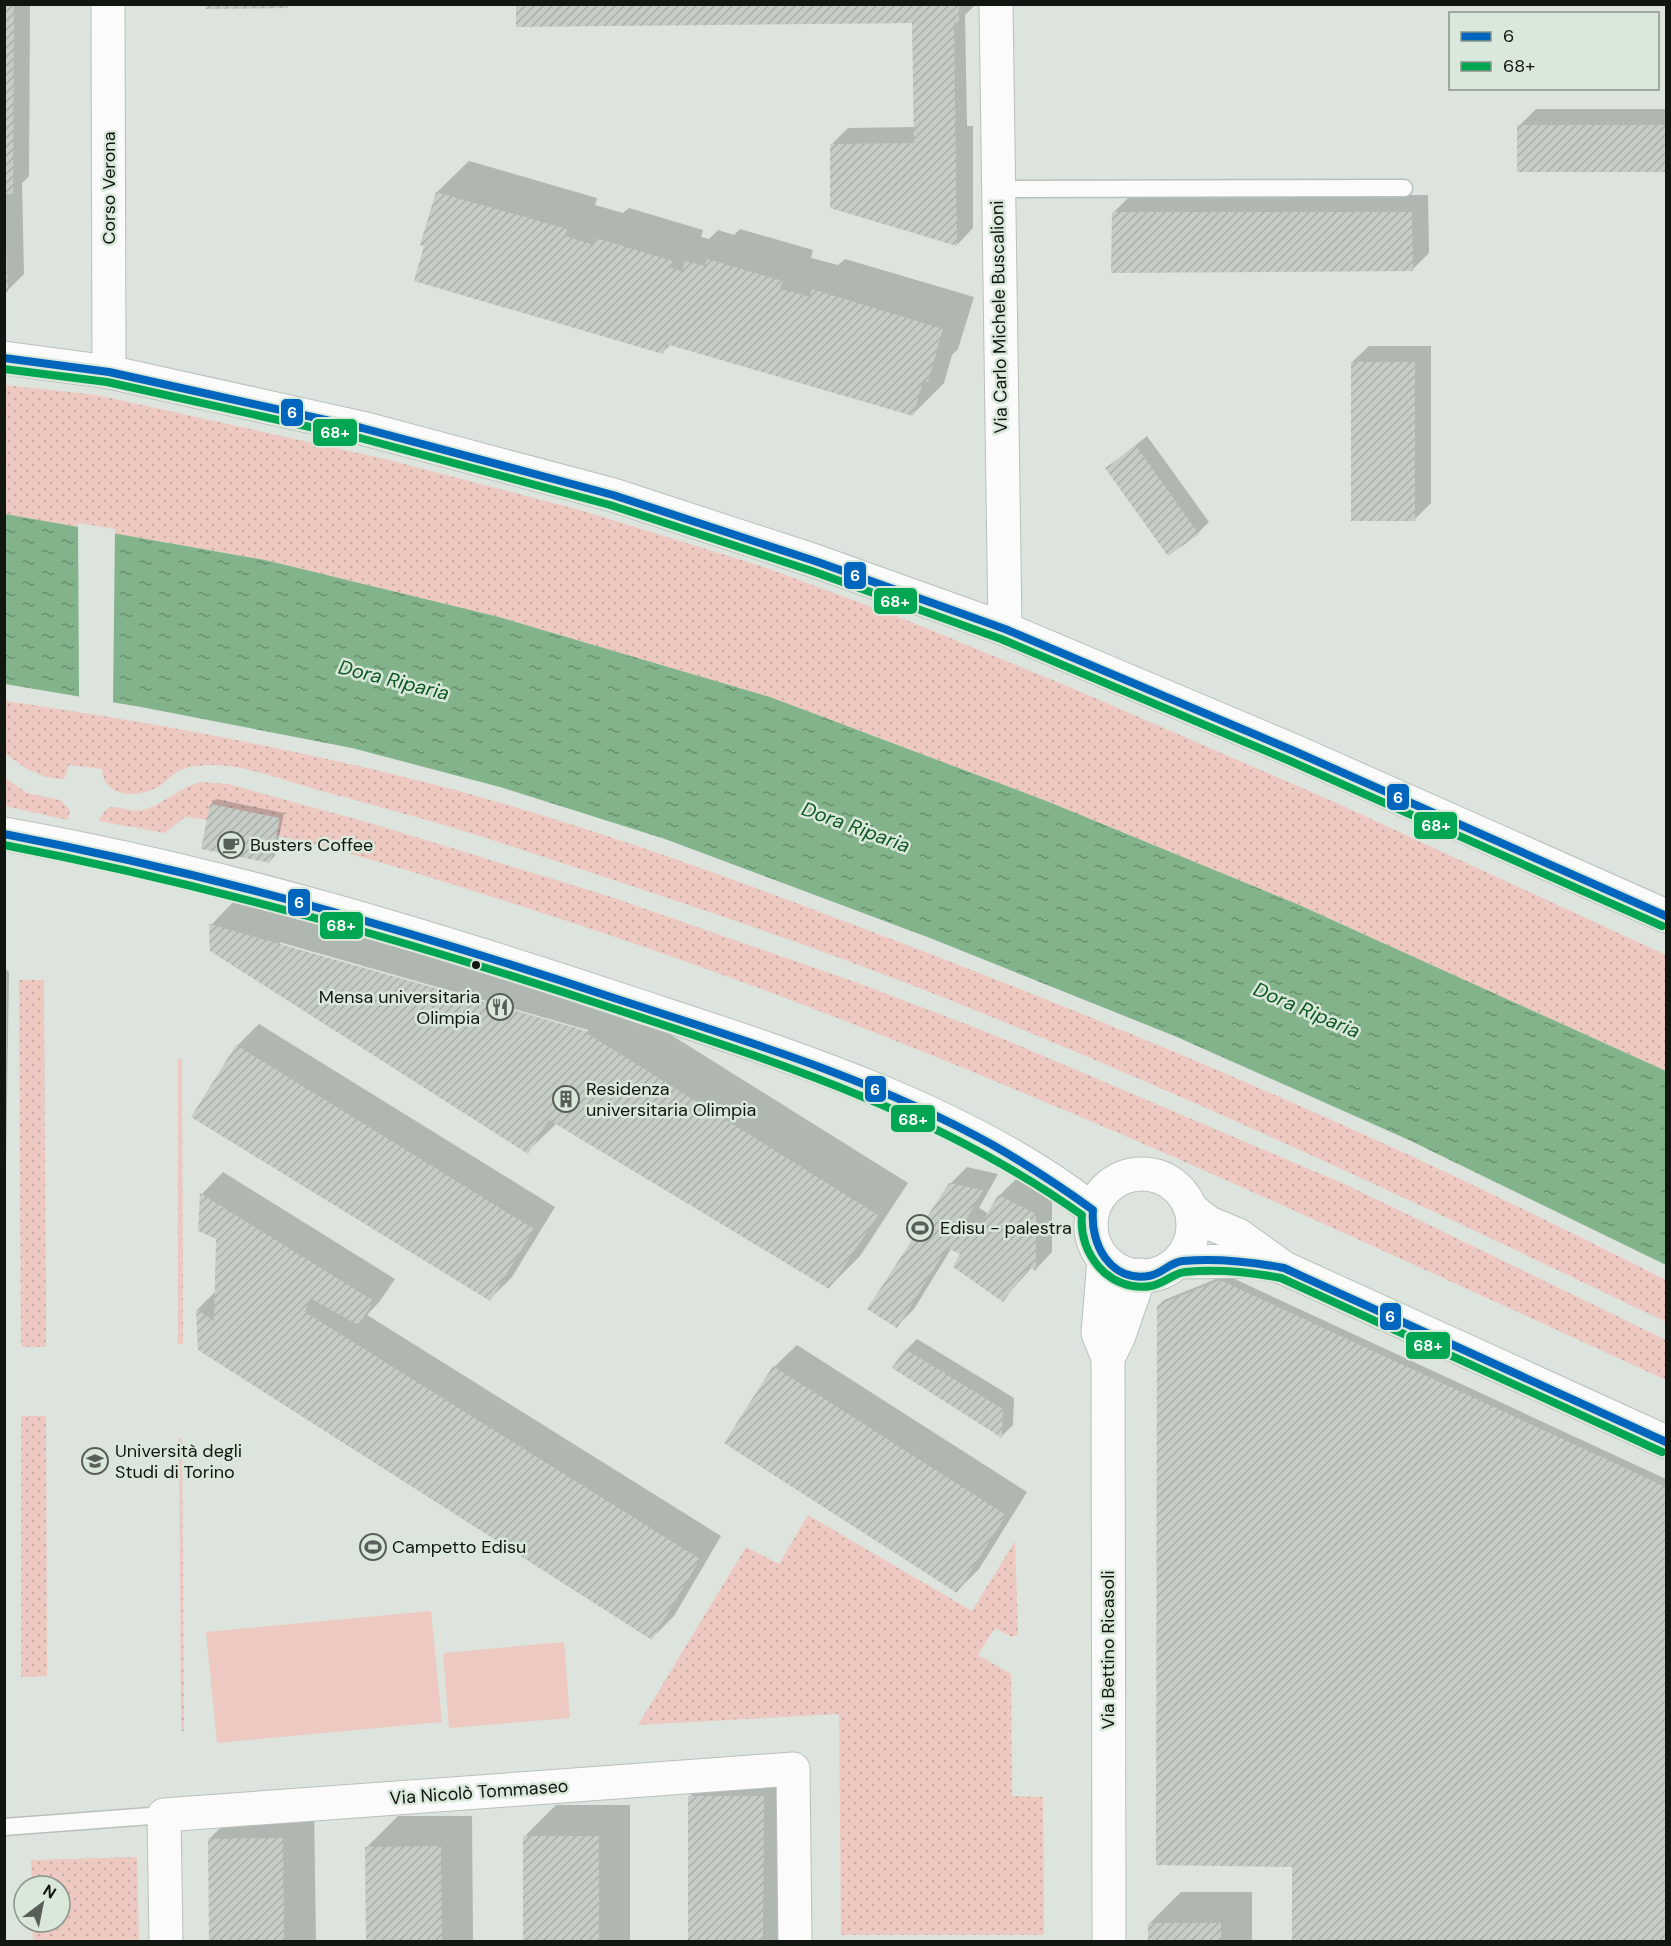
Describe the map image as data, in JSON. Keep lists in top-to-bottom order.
{
  "streets": {
    "street": [
      "Corso Verona",
      "Via Carlo Michele Buscalioni",
      "Via Bettino Ricasoli",
      "Via Nicolò Tommaseo"
    ]
  },
  "water": ["Dora Riparia"],
  "places": {
    "cafe": ["Busters Coffee"],
    "restaurant": ["Mensa universitaria Olimpia"],
    "building": ["Residenza universitaria Olimpia"],
    "sports": ["Edisu - palestra", "Campetto Edisu"],
    "school or university": ["Università degli Studi di Torino"]
  },
  "lines": ["transit line 6", "transit line 68+"],
  "legend": ["6", "68+"],
  "north": "top right"
}
